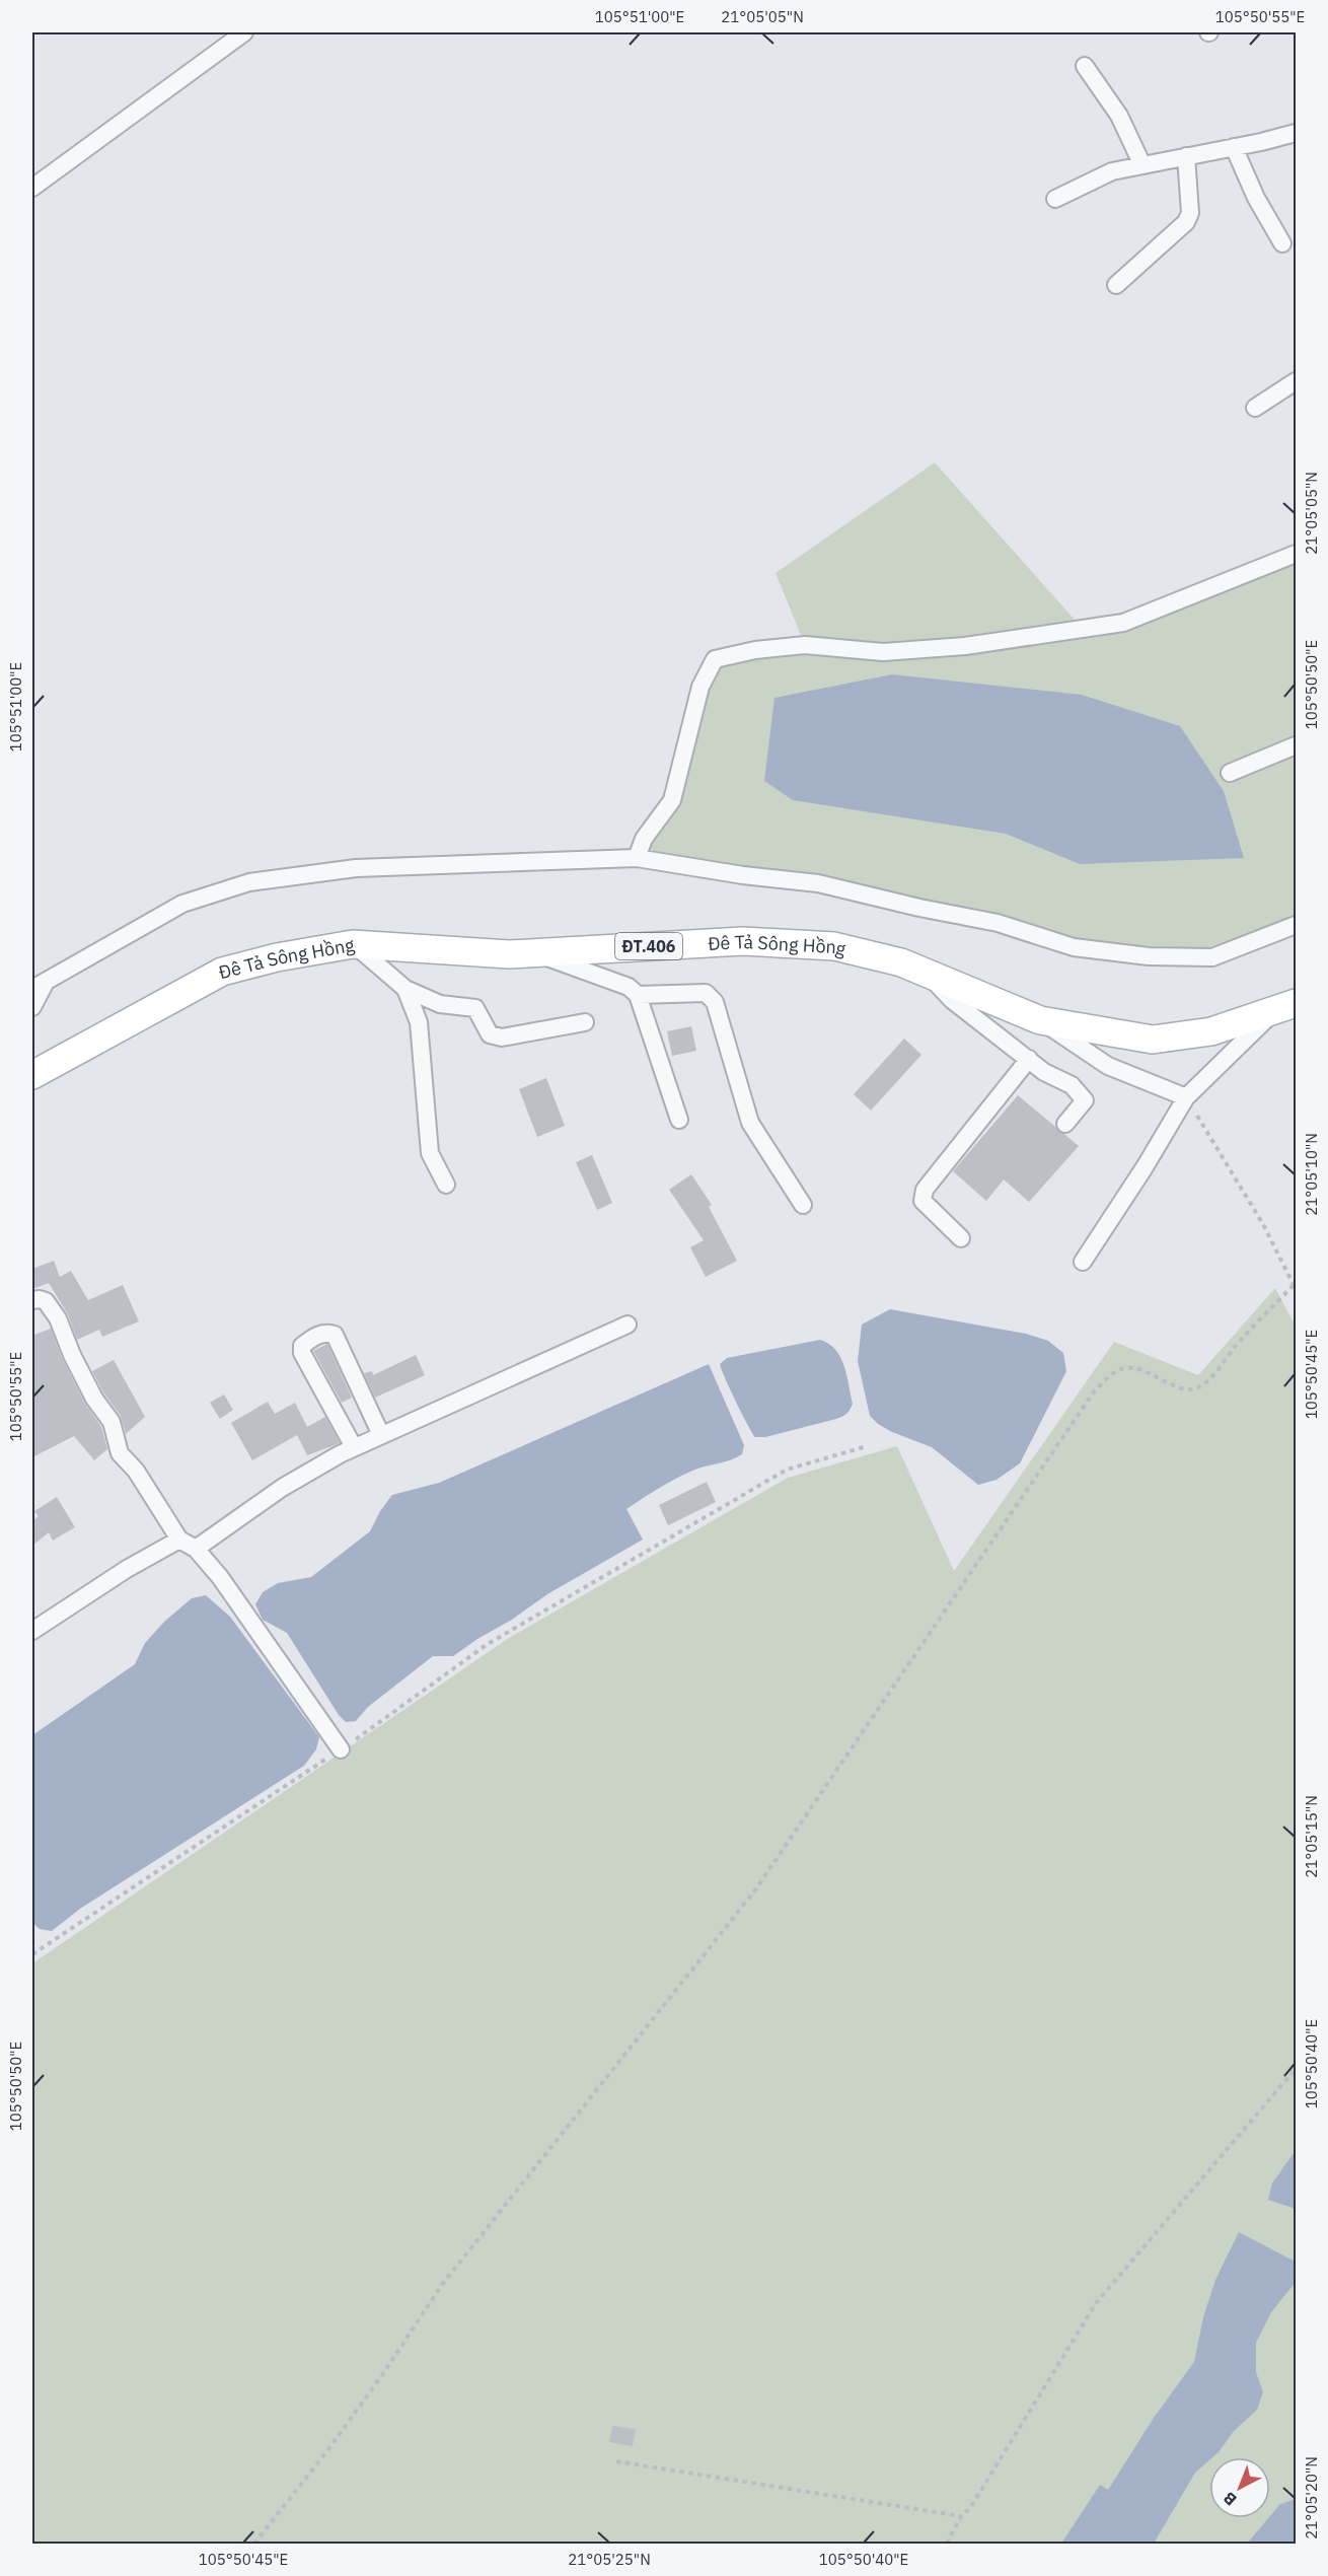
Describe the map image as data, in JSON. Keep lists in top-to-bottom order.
{
  "streets": {
    "main road": ["ĐT.406", "Đê Tả Sông Hồng"]
  },
  "north": "bottom left",
  "coordinates": [
    "105°51'00\"E",
    "21°05'05\"N",
    "105°50'55\"E",
    "105°50'50\"E",
    "21°05'10\"N",
    "105°50'45\"E",
    "21°05'15\"N",
    "105°50'40\"E",
    "21°05'20\"N",
    "21°05'25\"N"
  ]
}
